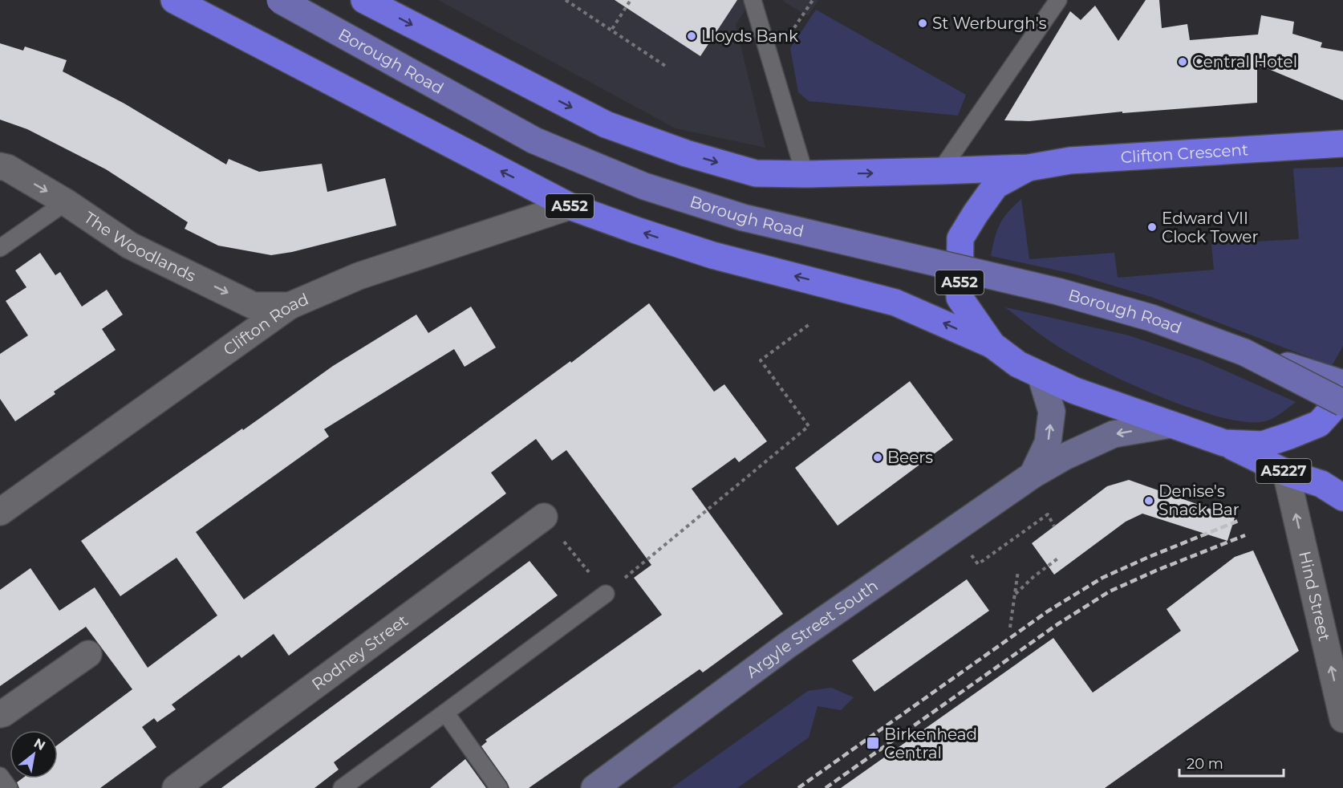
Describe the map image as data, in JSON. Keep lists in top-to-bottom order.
{
  "streets": {
    "highway": ["Clifton Crescent", "A552", "A5227"],
    "main road": ["Borough Road", "Argyle Street South"],
    "street": [
      "The Woodlands",
      "Clifton Road",
      "Hind Street",
      "Rodney Street"
    ]
  },
  "crossings": [
    ["Clifton Crescent", "A552"],
    ["A552", "Clifton Road"],
    ["A552", "A5227"],
    ["A552", "Argyle Street South"],
    ["The Woodlands", "Clifton Road"],
    ["A5227", "Hind Street"]
  ],
  "one_way": ["The Woodlands", "Hind Street"],
  "places": {
    "other": [
      "St Werburgh's",
      "Lloyds Bank",
      "Central Hotel",
      "Edward VII Clock Tower",
      "Beers",
      "Denise's Snack Bar"
    ],
    "transit": ["Birkenhead Central"]
  },
  "scale_bar": "20 m",
  "north": "top right"
}
